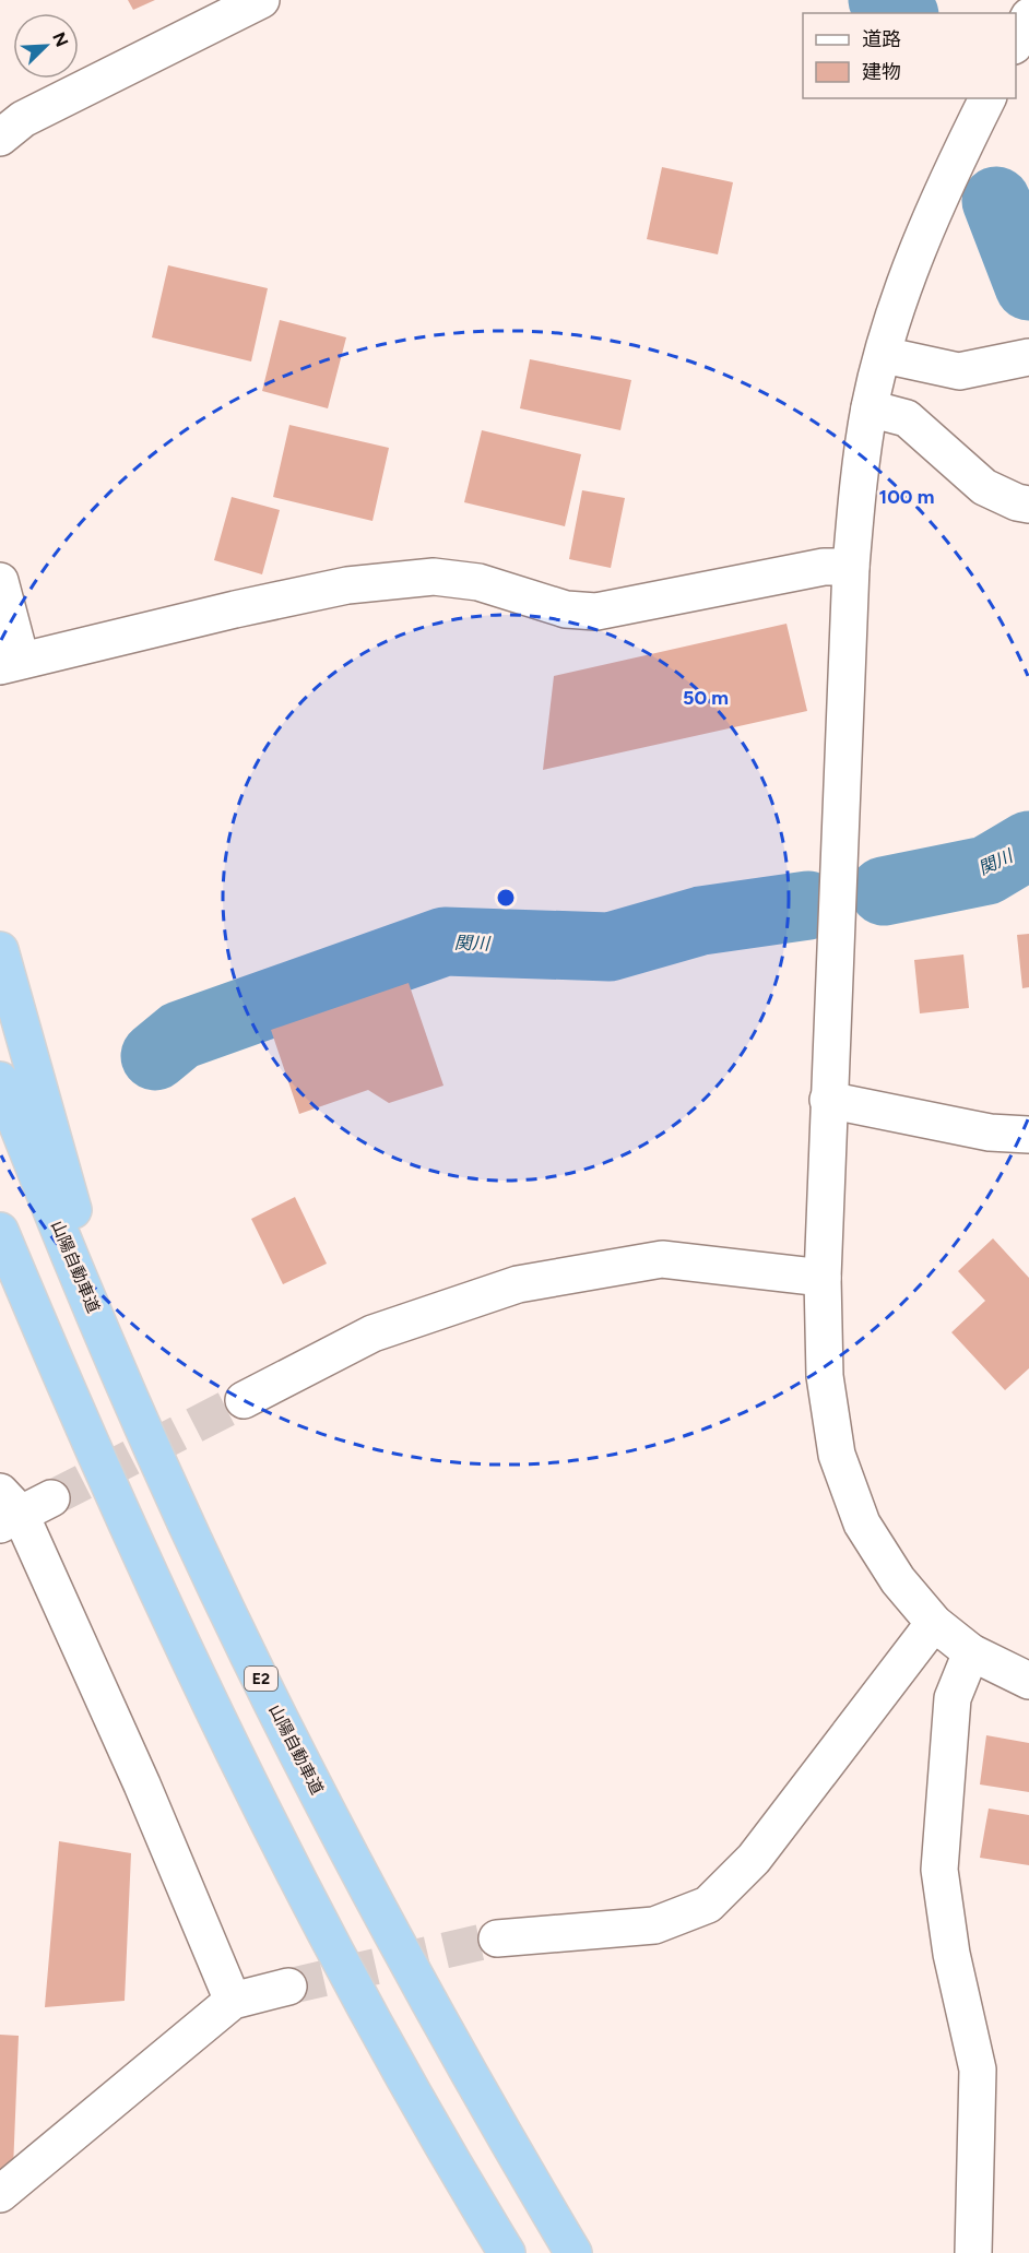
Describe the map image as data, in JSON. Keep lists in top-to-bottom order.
{
  "streets": {
    "highway": ["山陽自動車道", "E2"]
  },
  "water": ["関川"],
  "legend": ["道路", "建物"],
  "north": "top right",
  "rings": ["100 m", "50 m"]
}
